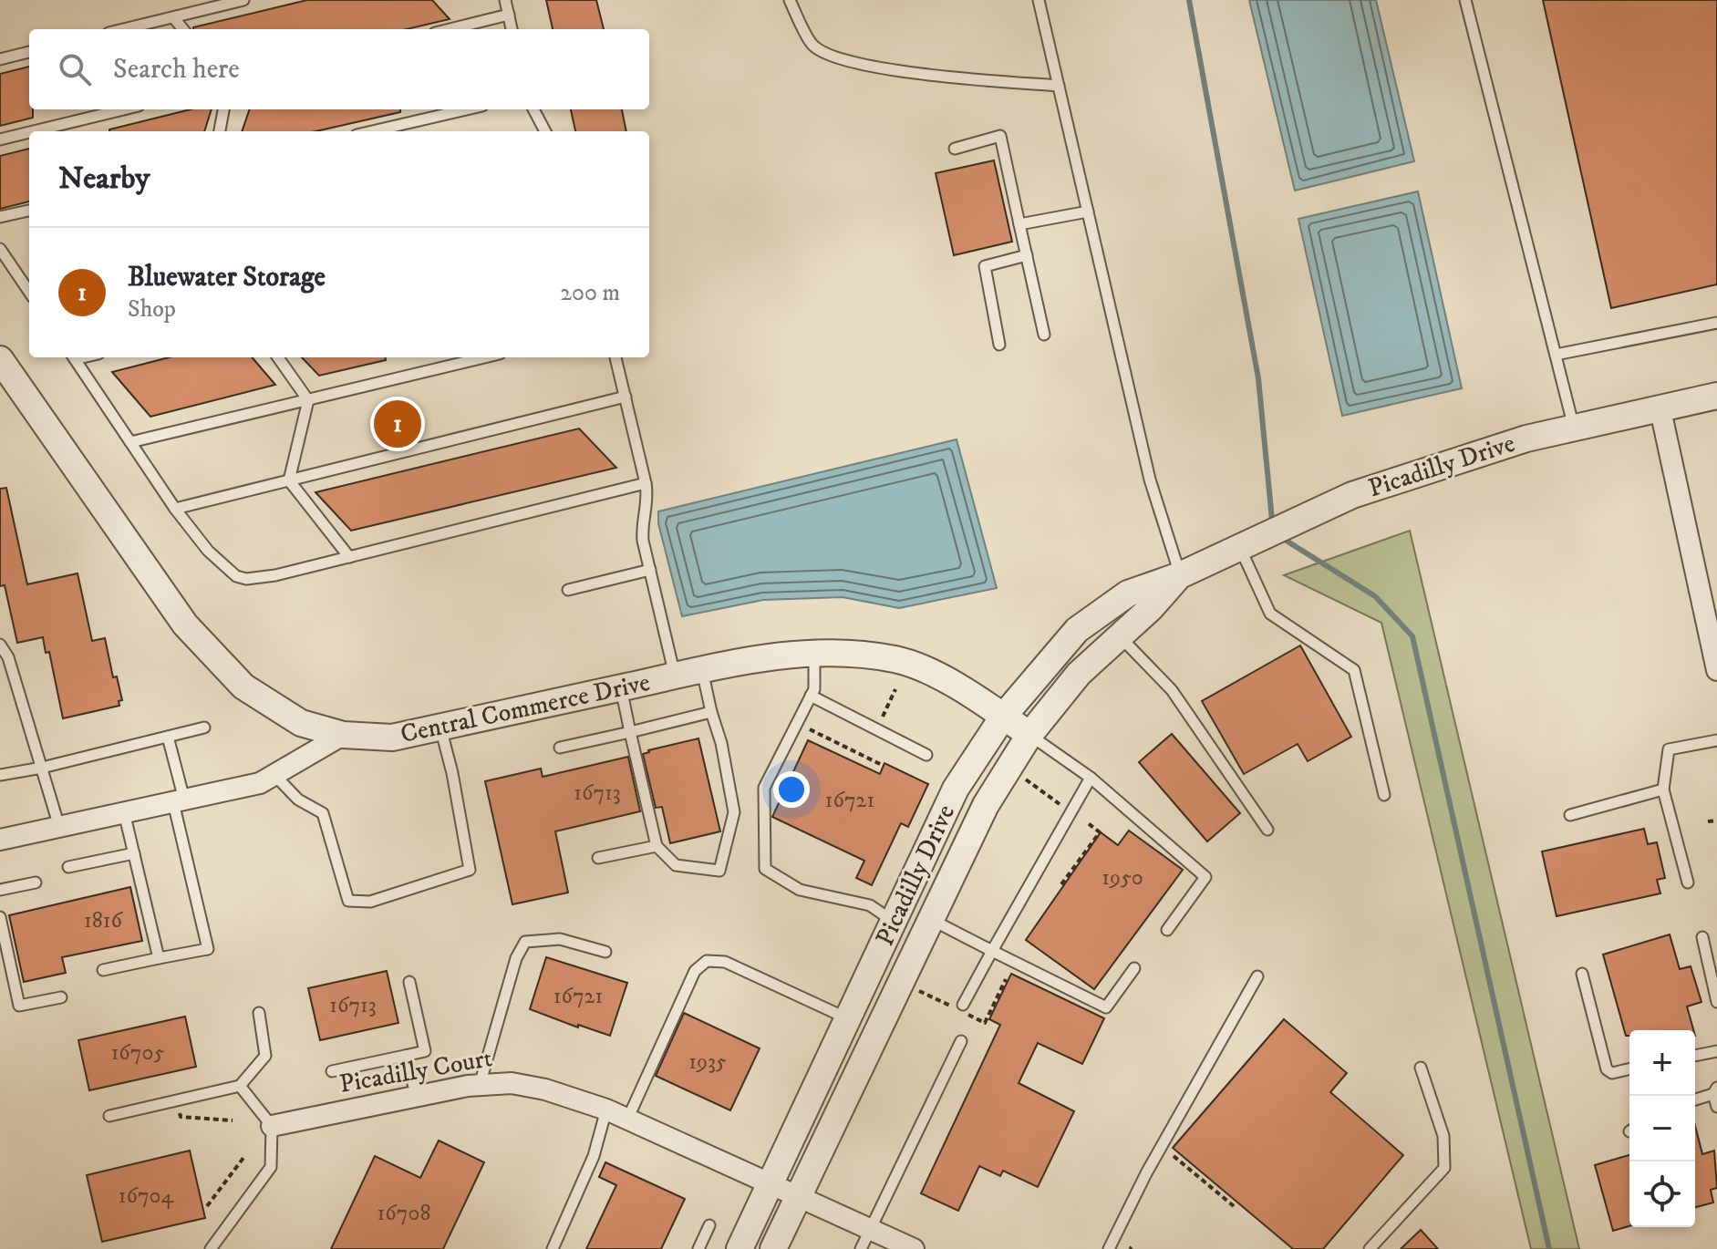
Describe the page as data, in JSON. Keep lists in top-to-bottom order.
{
  "streets": {
    "street": ["Picadilly Drive", "Central Commerce Drive", "Picadilly Court"]
  },
  "crossings": [
    ["Picadilly Drive", "Central Commerce Drive"],
    ["Picadilly Drive", "Picadilly Court"]
  ],
  "house_numbers": [
    "16713",
    "16721",
    "1950",
    "1816",
    "16721",
    "16713",
    "16705",
    "1935",
    "16704",
    "16708"
  ],
  "page": {
    "search": "Search here",
    "heading": "Nearby",
    "list": [
      {
        "mark": "1",
        "name": "Bluewater Storage",
        "note": "Shop",
        "value": "200 m"
      }
    ],
    "pins": "1",
    "map_buttons": ["+", "−"]
  }
}
